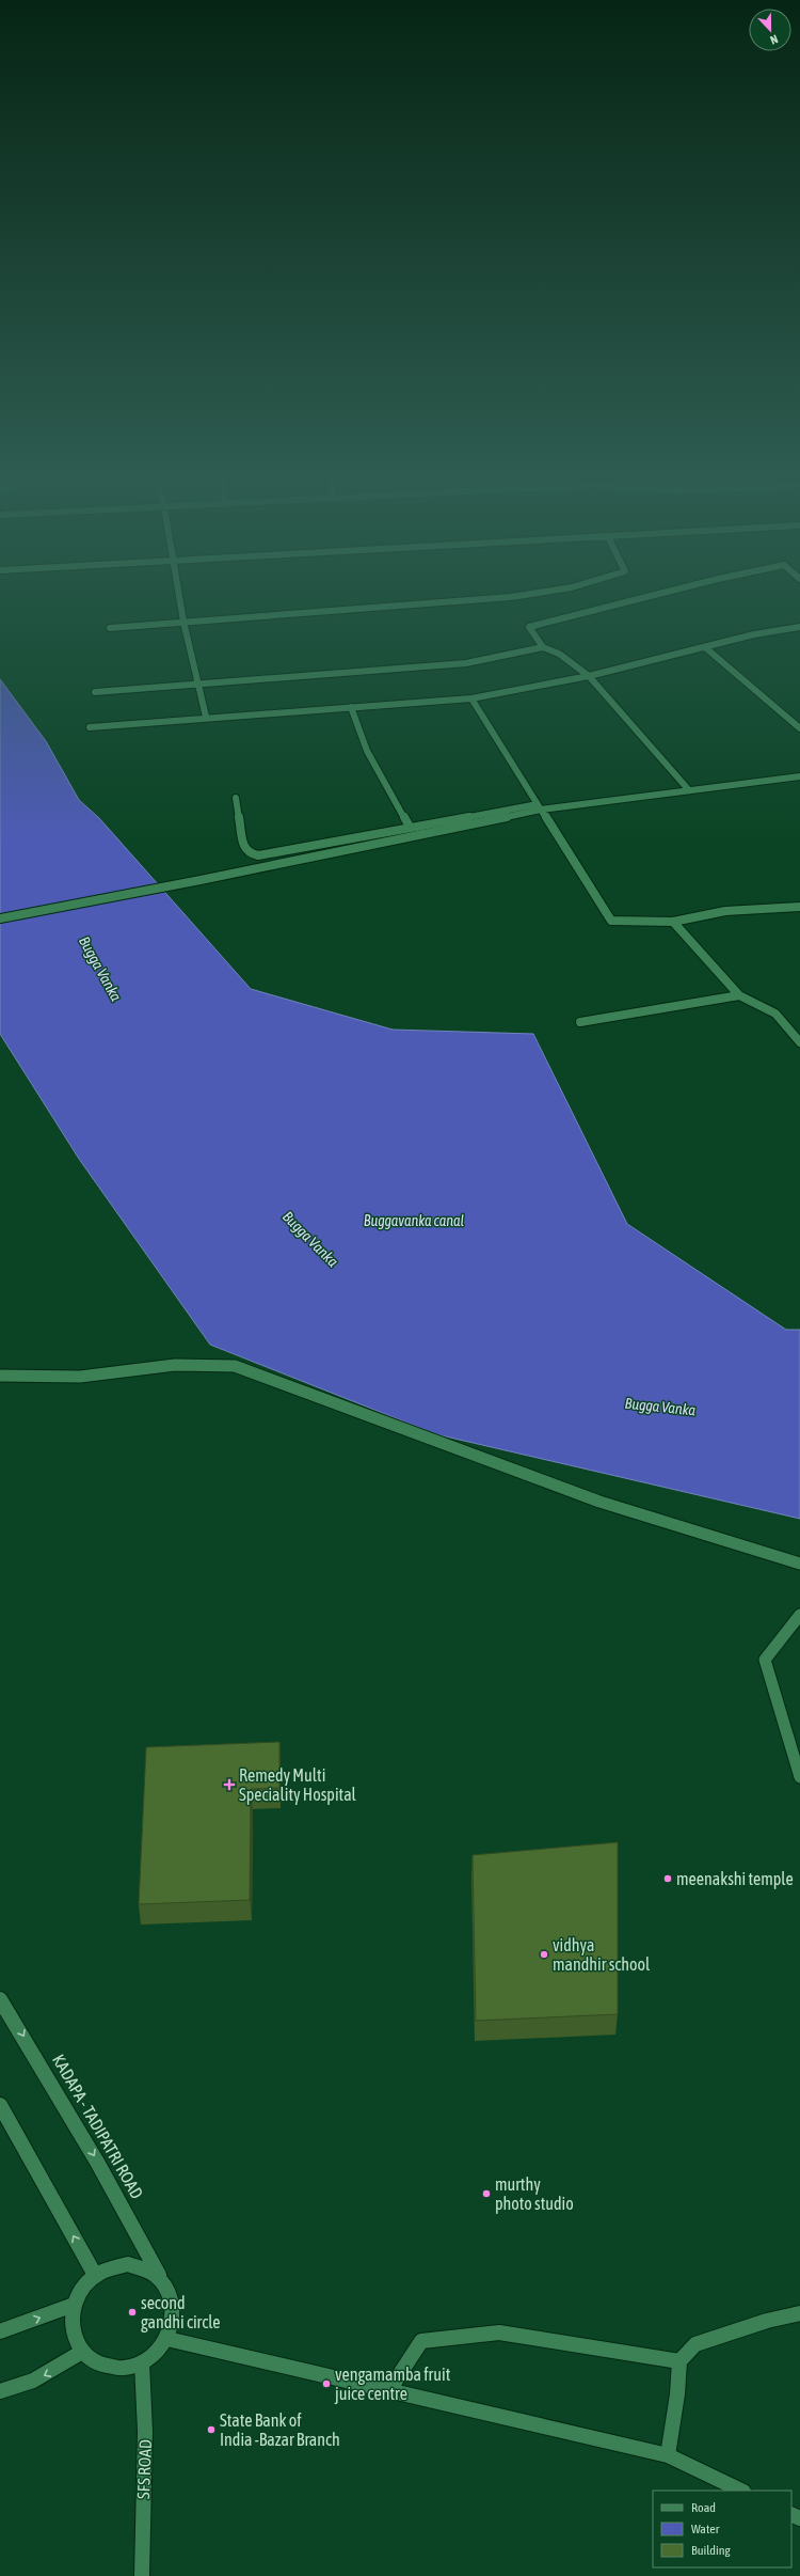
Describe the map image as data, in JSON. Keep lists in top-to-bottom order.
{
  "streets": {
    "street": ["KADAPA - TADIPATRI ROAD", "SFS ROAD"]
  },
  "crossings": [
    ["KADAPA - TADIPATRI ROAD", "SFS ROAD"]
  ],
  "water": ["Bugga Vanka", "Buggavanka canal"],
  "places": {
    "health": ["Remedy Multi Speciality Hospital"],
    "other": [
      "meenakshi temple",
      "vidhya mandhir school",
      "murthy photo studio",
      "second gandhi circle",
      "vengamamba fruit juice centre",
      "State Bank of India -Bazar Branch"
    ]
  },
  "legend": ["Road", "Water", "Building"],
  "north": "bottom"
}
